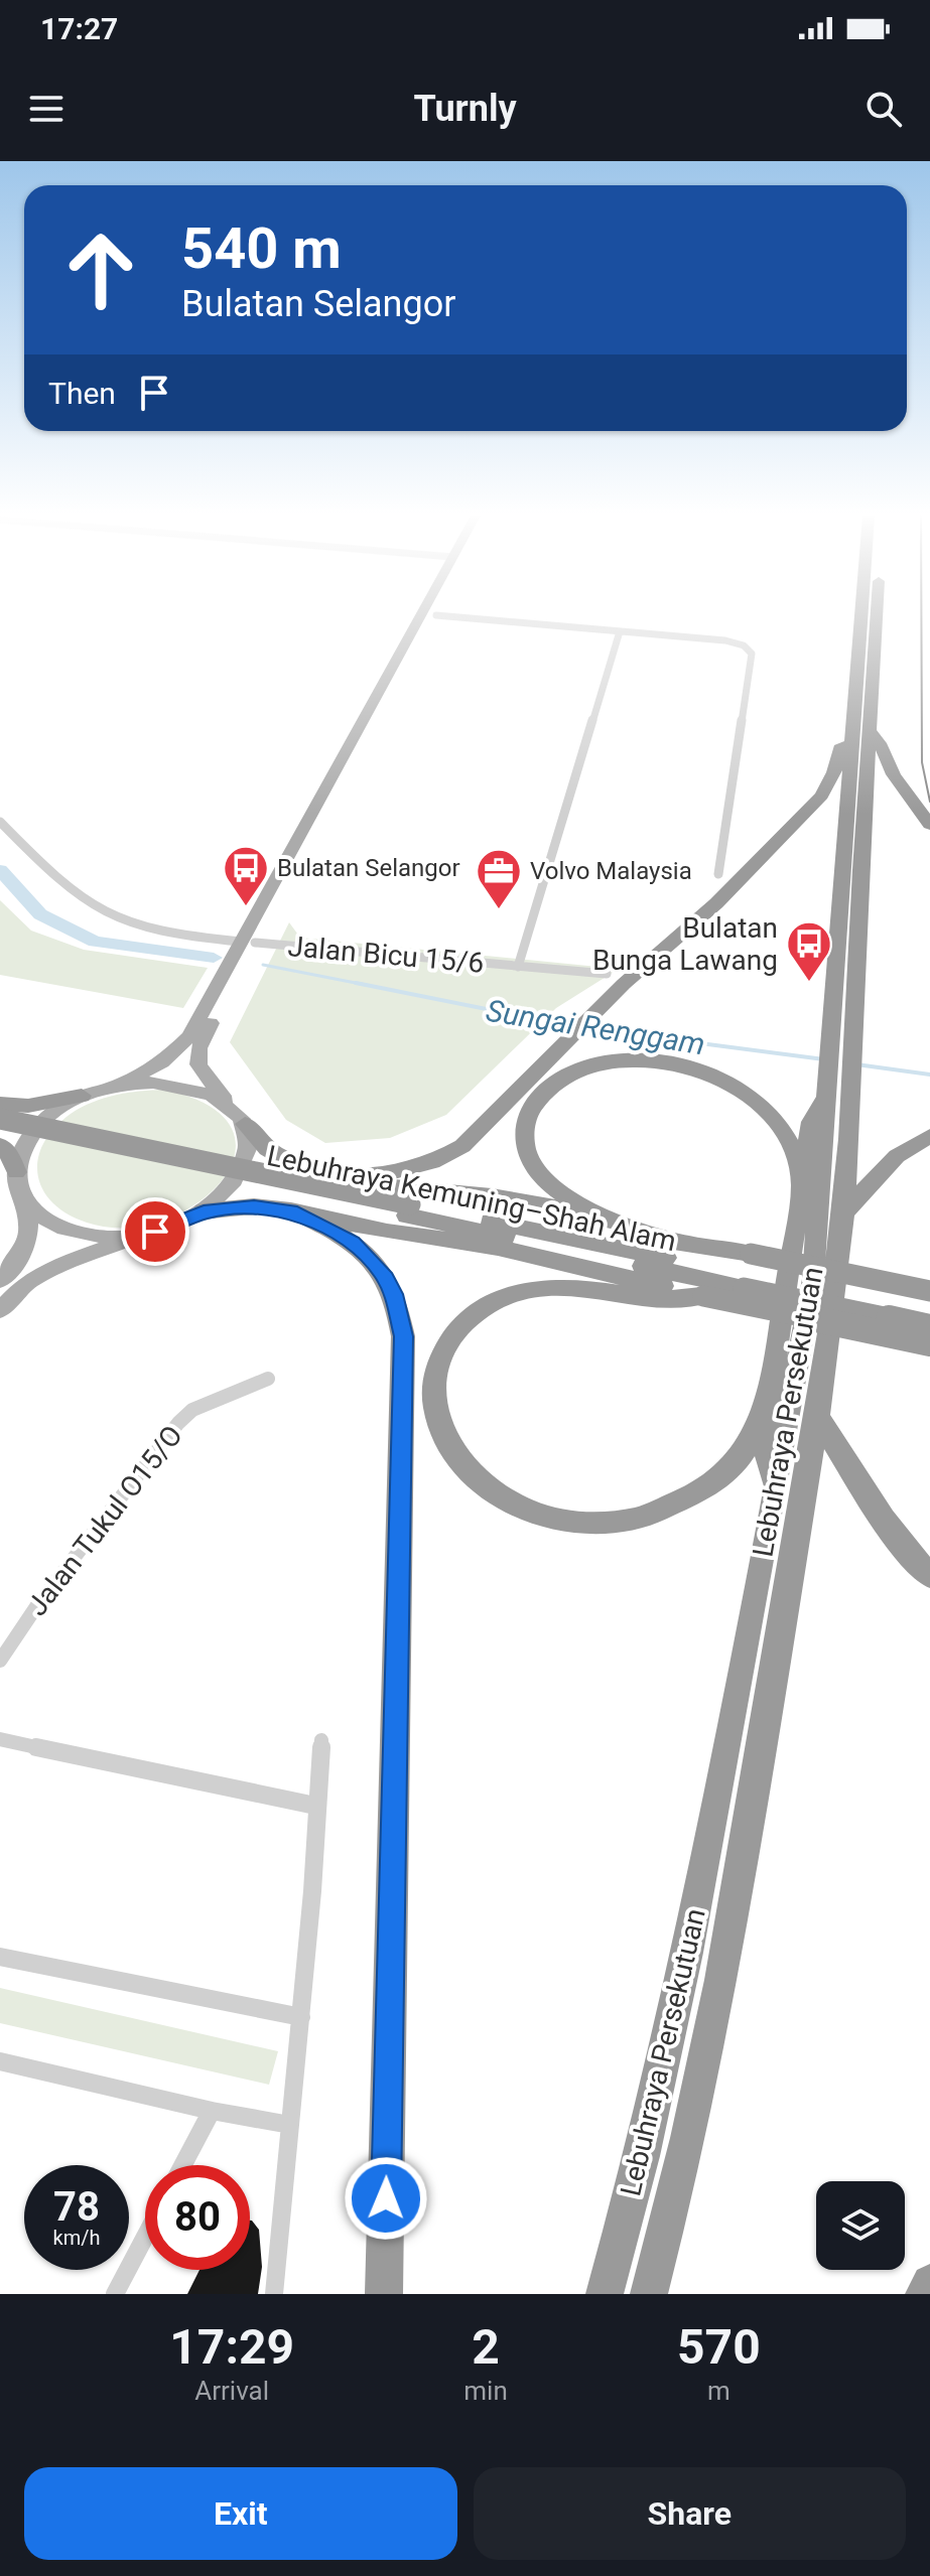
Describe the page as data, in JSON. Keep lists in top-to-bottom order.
{
  "streets": {
    "highway": ["Lebuhraya Kemuning–Shah Alam", "Lebuhraya Persekutuan"],
    "street": ["Jalan Bicu 15/6", "Jalan Tukul O15/O"]
  },
  "water": ["Sungai Renggam"],
  "places": {
    "bus stop": ["Bulatan Selangor", "Bulatan Bunga Lawang"],
    "office": ["Volvo Malaysia"]
  },
  "page": {
    "status": "17:27",
    "header": "Turnly",
    "turn": ["540 m", "Bulatan Selangor"],
    "then": "Then",
    "speed": "78 km/h",
    "limit": "80",
    "eta": [
      "17:29",
      "Arrival",
      "2",
      "min",
      "570",
      "m"
    ],
    "buttons": ["Exit", "Share"]
  }
}
